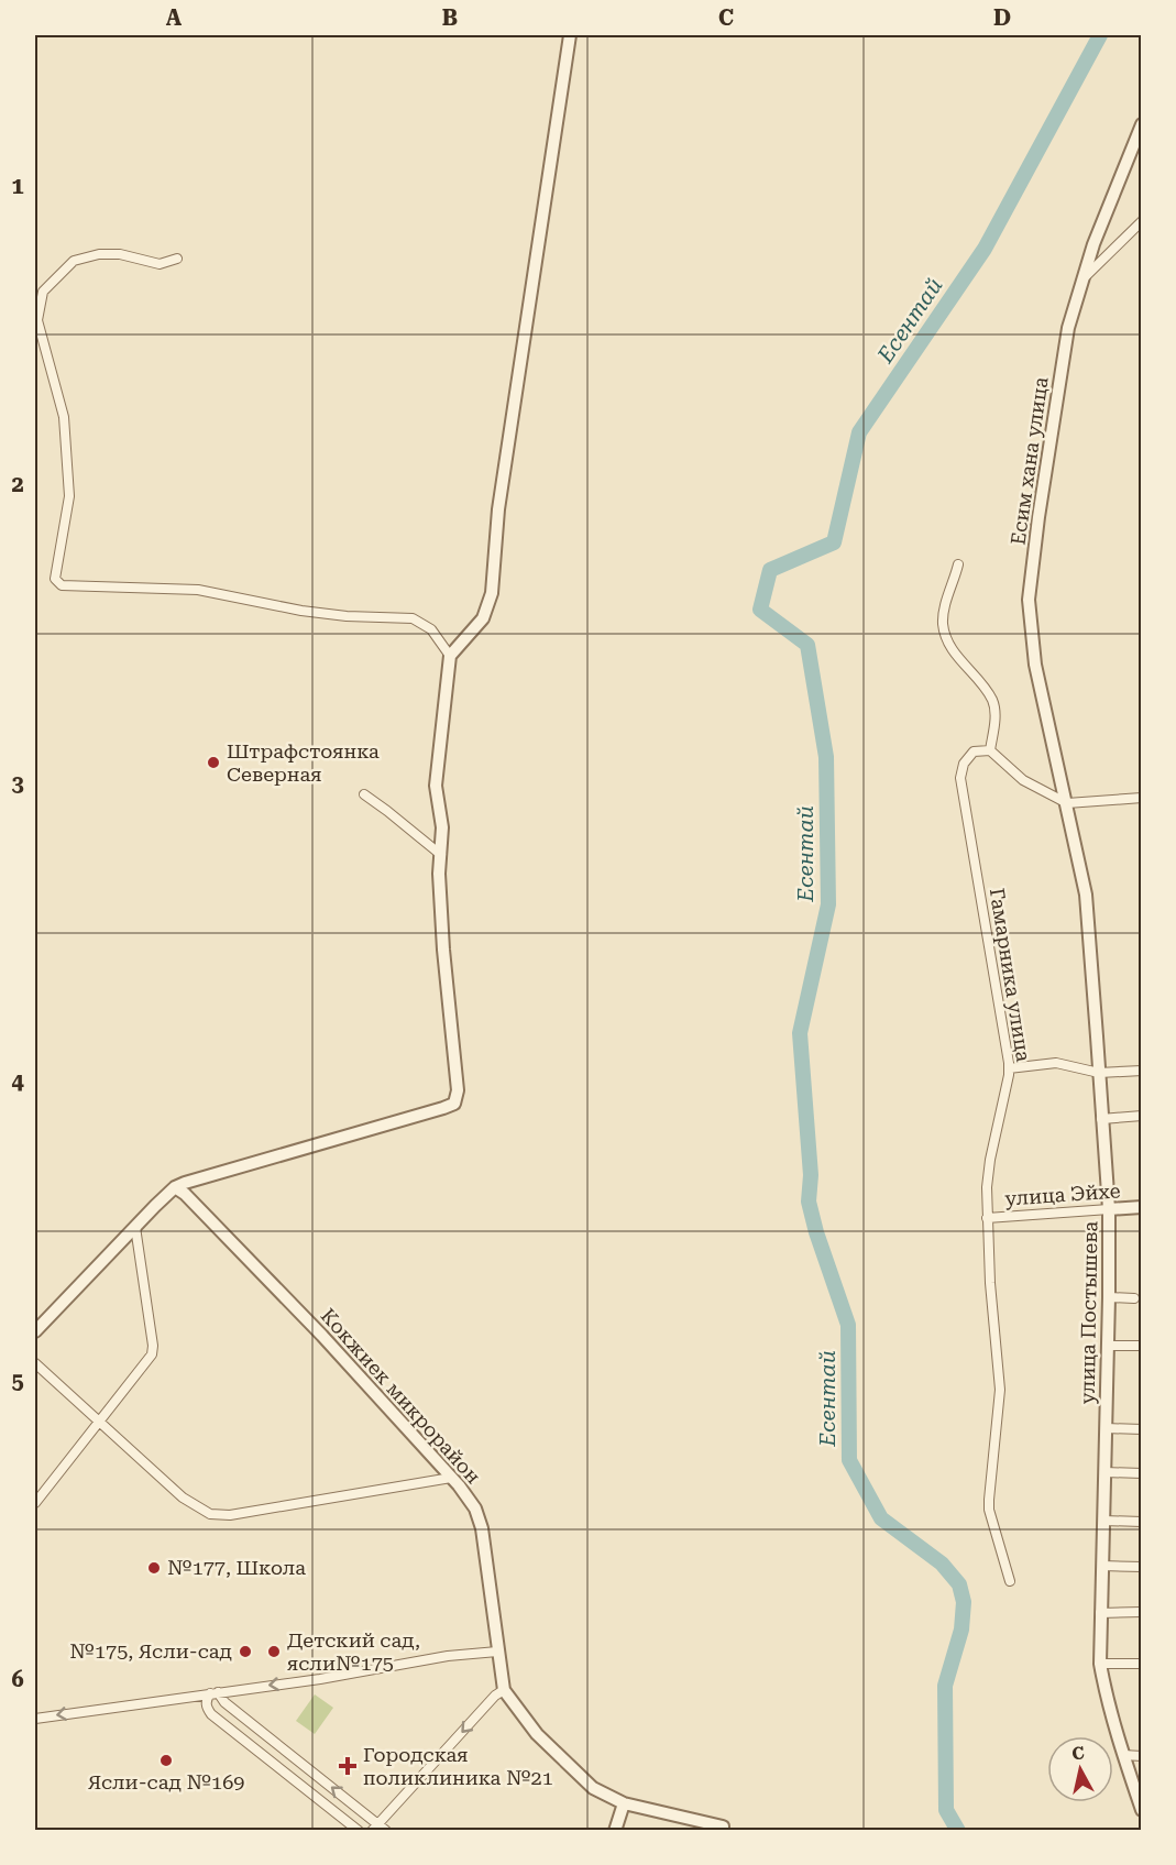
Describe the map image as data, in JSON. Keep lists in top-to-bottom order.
{
  "streets": {
    "street": [
      "Есим хана улица",
      "Гамарника улица",
      "улица Эйхе",
      "улица Постышева",
      "Кокжиек микрорайон"
    ]
  },
  "crossings": [
    ["Есим хана улица", "улица Постышева"],
    ["Гамарника улица", "улица Эйхе"],
    ["улица Эйхе", "улица Постышева"]
  ],
  "water": ["Есентай"],
  "places": {
    "other": [
      "Штрафстоянка Северная",
      "№177, Школа",
      "№175, Ясли-сад",
      "Детский сад, ясли№175",
      "Ясли-сад №169"
    ],
    "health": ["Городская поликлиника №21"]
  },
  "north": "top",
  "grid": {
    "columns": [
      "A",
      "B",
      "C",
      "D"
    ],
    "rows": [
      "1",
      "2",
      "3",
      "4",
      "5",
      "6"
    ]
  }
}
